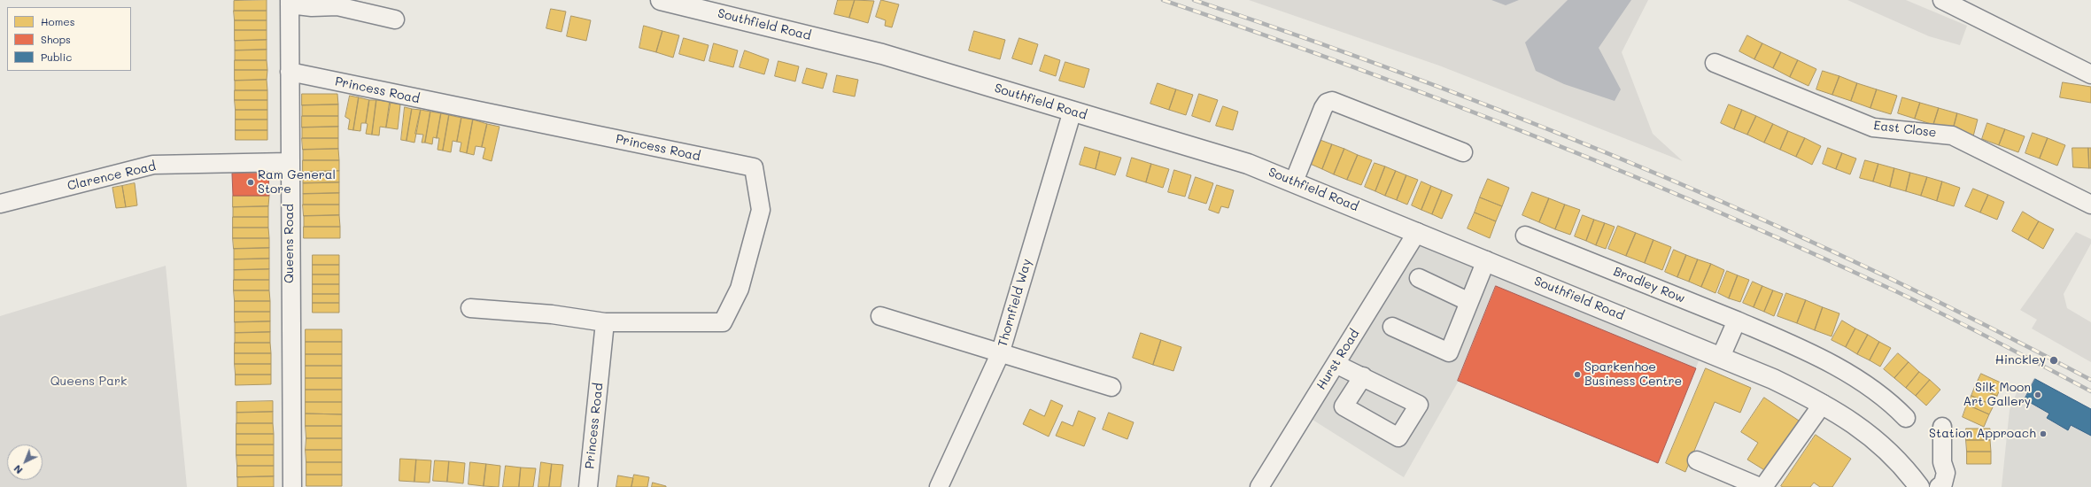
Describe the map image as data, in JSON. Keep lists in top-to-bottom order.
{
  "streets": {
    "main road": ["Southfield Road"],
    "street": [
      "Princess Road",
      "East Close",
      "Clarence Road",
      "Queens Road",
      "Bradley Row",
      "Thornfield Way",
      "Hurst Road"
    ]
  },
  "crossings": [
    ["Southfield Road", "Thornfield Way"],
    ["Southfield Road", "Hurst Road"],
    ["Princess Road", "Queens Road"],
    ["Clarence Road", "Queens Road"]
  ],
  "parks": ["Queens Park"],
  "places": [
    "Ram General Store",
    "Hinckley",
    "Sparkenhoe Business Centre",
    "Silk Moon Art Gallery",
    "Station Approach"
  ],
  "legend": ["Homes", "Shops", "Public"],
  "north": "bottom left"
}
